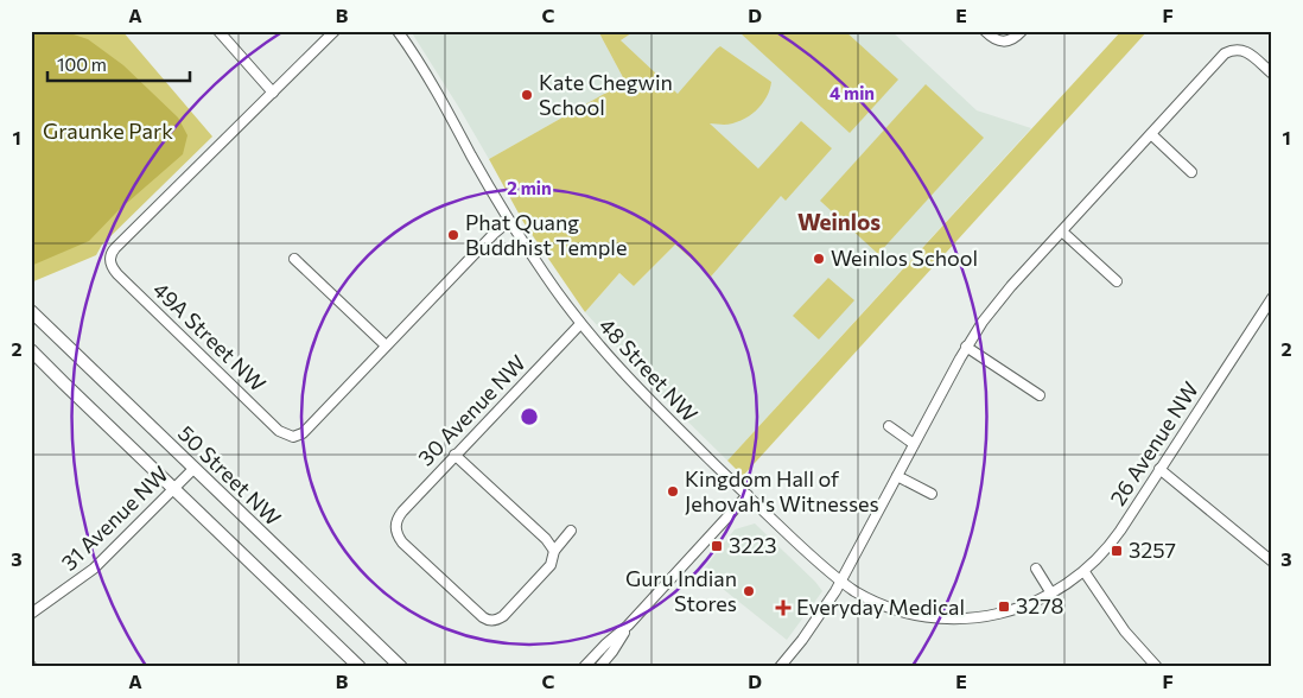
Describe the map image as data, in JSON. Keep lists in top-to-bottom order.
{
  "streets": {
    "main road": ["50 Street NW"],
    "street": [
      "49A Street NW",
      "48 Street NW",
      "30 Avenue NW",
      "26 Avenue NW",
      "31 Avenue NW"
    ]
  },
  "crossings": [
    ["48 Street NW", "30 Avenue NW"],
    ["48 Street NW", "26 Avenue NW"],
    ["50 Street NW", "31 Avenue NW"]
  ],
  "districts": ["Weinlos"],
  "parks": ["Graunke Park"],
  "places": {
    "other": [
      "Kate Chegwin School",
      "Phat Quang Buddhist Temple",
      "Weinlos School",
      "Kingdom Hall of Jehovah's Witnesses",
      "Guru Indian Stores"
    ],
    "transit": ["3223", "3257", "3278"],
    "health": ["Everyday Medical"]
  },
  "scale_bar": "100 m",
  "grid": {
    "columns": [
      "A",
      "B",
      "C",
      "D",
      "E",
      "F"
    ],
    "rows": ["1", "2", "3"]
  },
  "rings": ["4 min", "2 min"]
}
